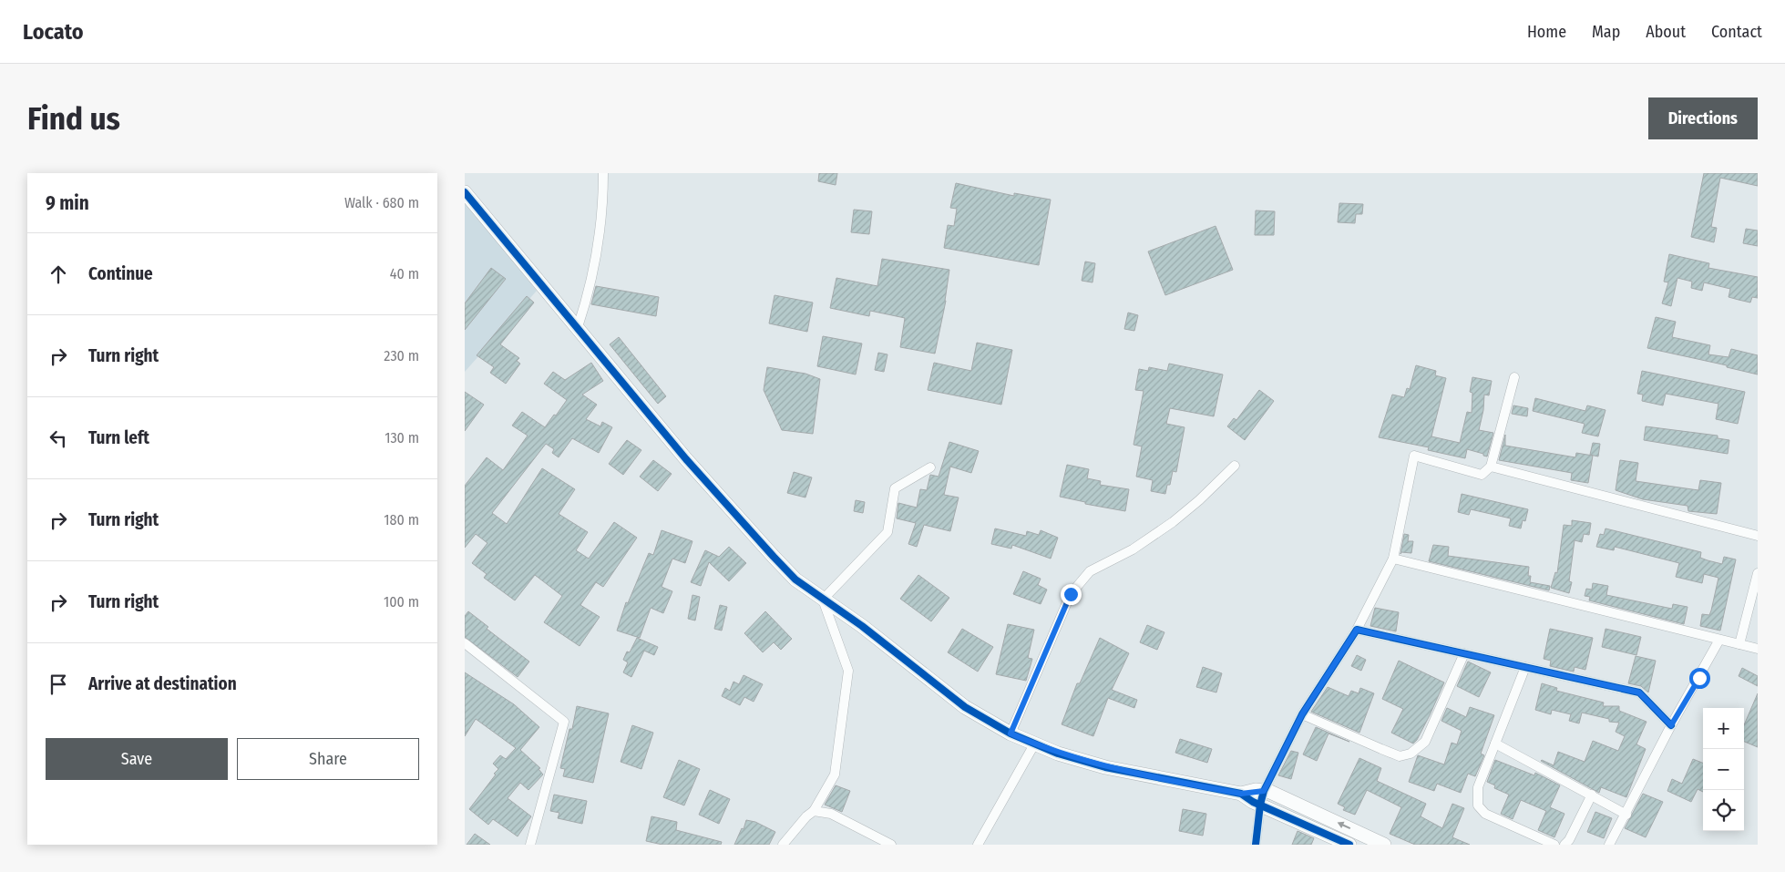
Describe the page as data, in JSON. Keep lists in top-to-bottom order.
{
  "page": {
    "header": "Locato",
    "nav": [
      "Home",
      "Map",
      "About",
      "Contact"
    ],
    "buttons": [
      "Directions",
      ["Save", "Share"]
    ],
    "title": "Find us",
    "heading": ["9 min", "Walk · 680 m"],
    "list": [
      ["Continue", "40 m"],
      ["Turn right", "230 m"],
      ["Turn left", "130 m"],
      ["Turn right", "180 m"],
      ["Turn right", "100 m"],
      "Arrive at destination"
    ],
    "map_buttons": ["+", "−"]
  }
}
